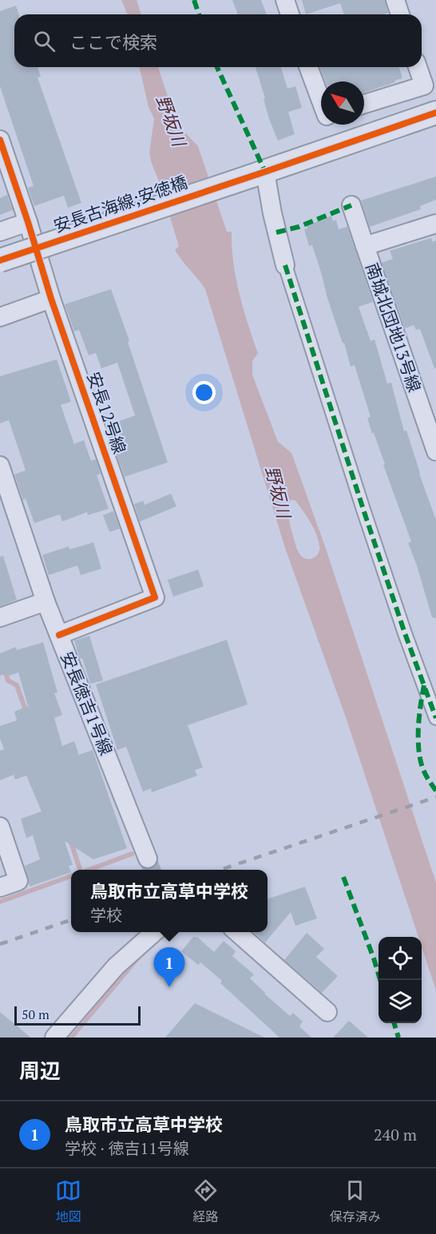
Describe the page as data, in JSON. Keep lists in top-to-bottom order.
{
  "streets": {
    "street": [
      "安長古海線;安徳橋",
      "南城北団地13号線",
      "安長12号線",
      "安長徳吉1号線"
    ]
  },
  "crossings": [
    ["安長12号線", "安長徳吉1号線"]
  ],
  "water": ["野坂川"],
  "scale_bar": "50 m",
  "north": "top left",
  "page": {
    "search": "ここで検索",
    "popup": ["鳥取市立高草中学校", "学校"],
    "pins": "1",
    "scale": "50 m",
    "heading": "周辺",
    "list": [
      {
        "mark": "1",
        "name": "鳥取市立高草中学校",
        "note": "学校 · 徳吉11号線",
        "value": "240 m"
      }
    ],
    "nav": ["地図", "経路", "保存済み"]
  }
}
